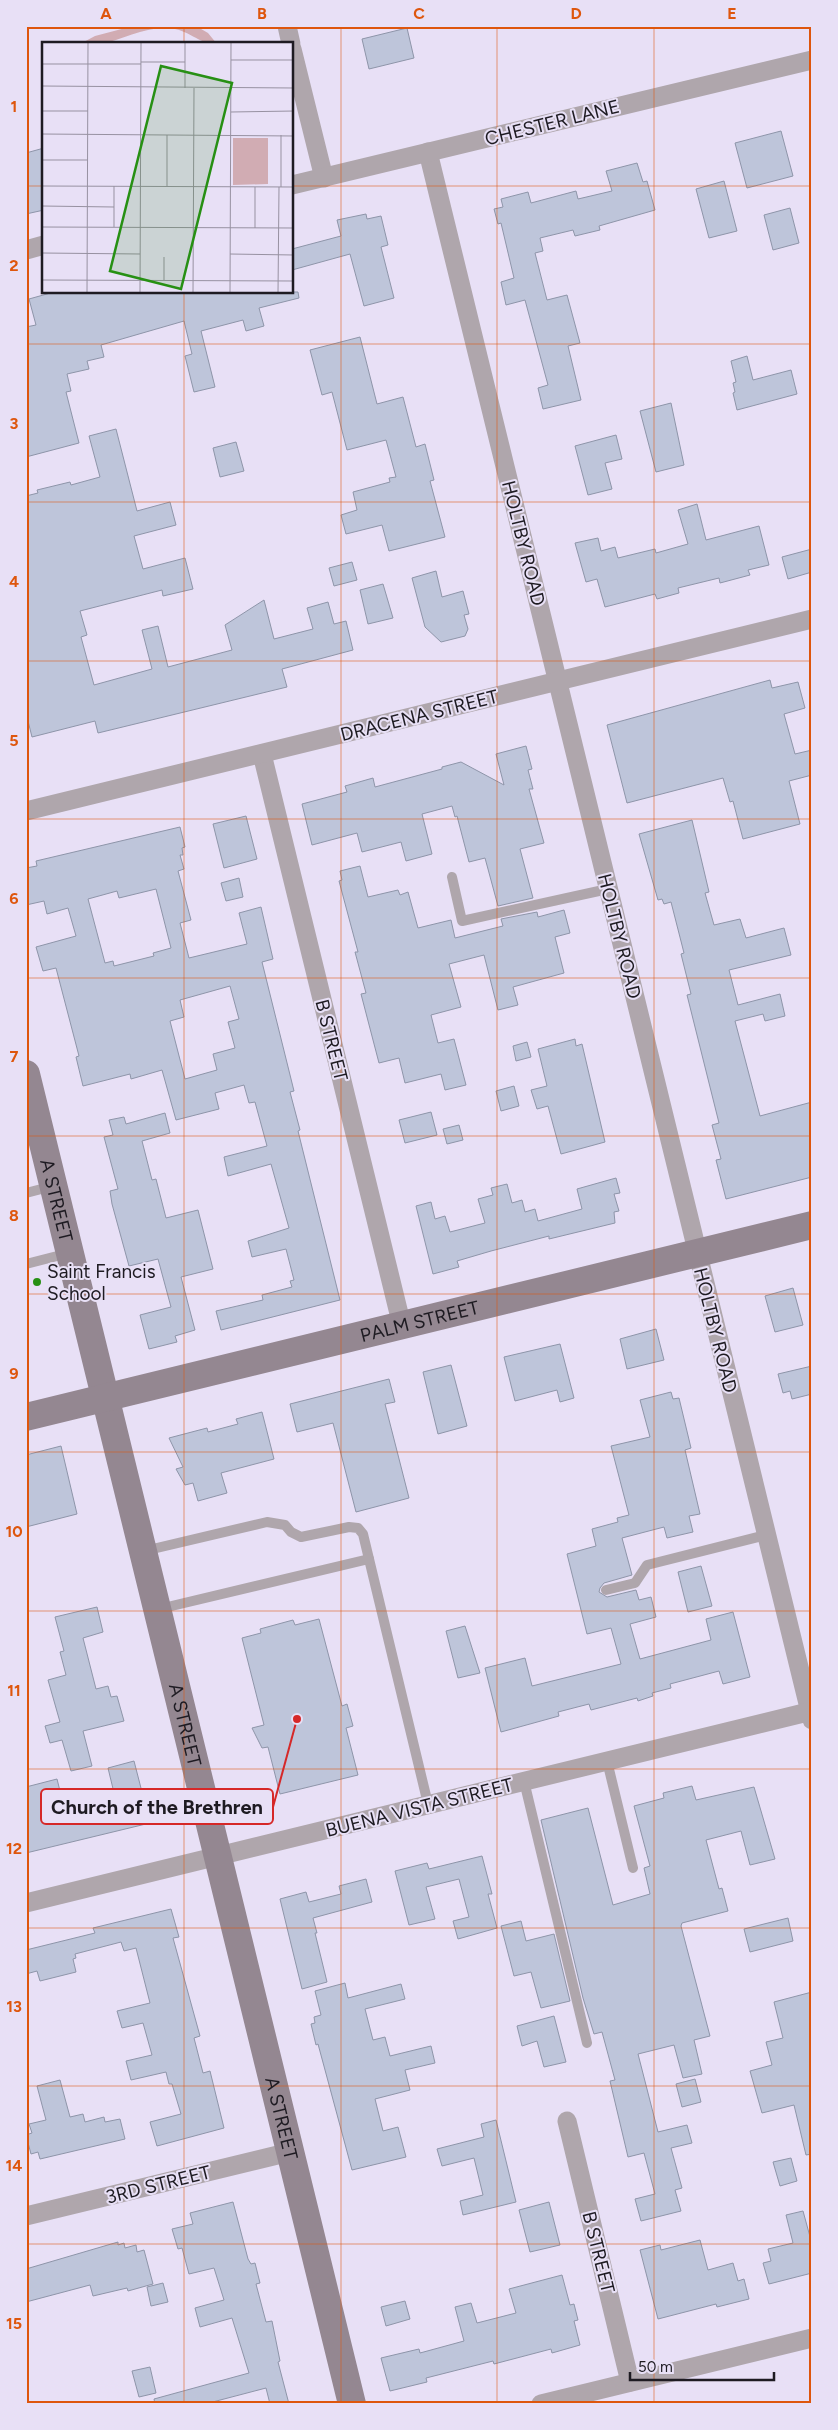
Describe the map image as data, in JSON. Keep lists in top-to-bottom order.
{
  "streets": {
    "street": [
      "CHESTER LANE",
      "HOLTBY ROAD",
      "DRACENA STREET",
      "B STREET",
      "A STREET",
      "PALM STREET",
      "BUENA VISTA STREET",
      "3RD STREET"
    ]
  },
  "crossings": [
    ["CHESTER LANE", "HOLTBY ROAD"],
    ["HOLTBY ROAD", "DRACENA STREET"],
    ["HOLTBY ROAD", "PALM STREET"],
    ["HOLTBY ROAD", "BUENA VISTA STREET"],
    ["DRACENA STREET", "B STREET"],
    ["B STREET", "PALM STREET"],
    ["A STREET", "PALM STREET"],
    ["A STREET", "BUENA VISTA STREET"],
    ["A STREET", "3RD STREET"]
  ],
  "places": ["Saint Francis School", "Church of the Brethren"],
  "scale_bar": "50 m",
  "grid": {
    "columns": [
      "A",
      "B",
      "C",
      "D",
      "E"
    ],
    "rows": [
      "1",
      "2",
      "3",
      "4",
      "5",
      "6",
      "7",
      "8",
      "9",
      "10",
      "11",
      "12",
      "13",
      "14",
      "15"
    ]
  }
}
